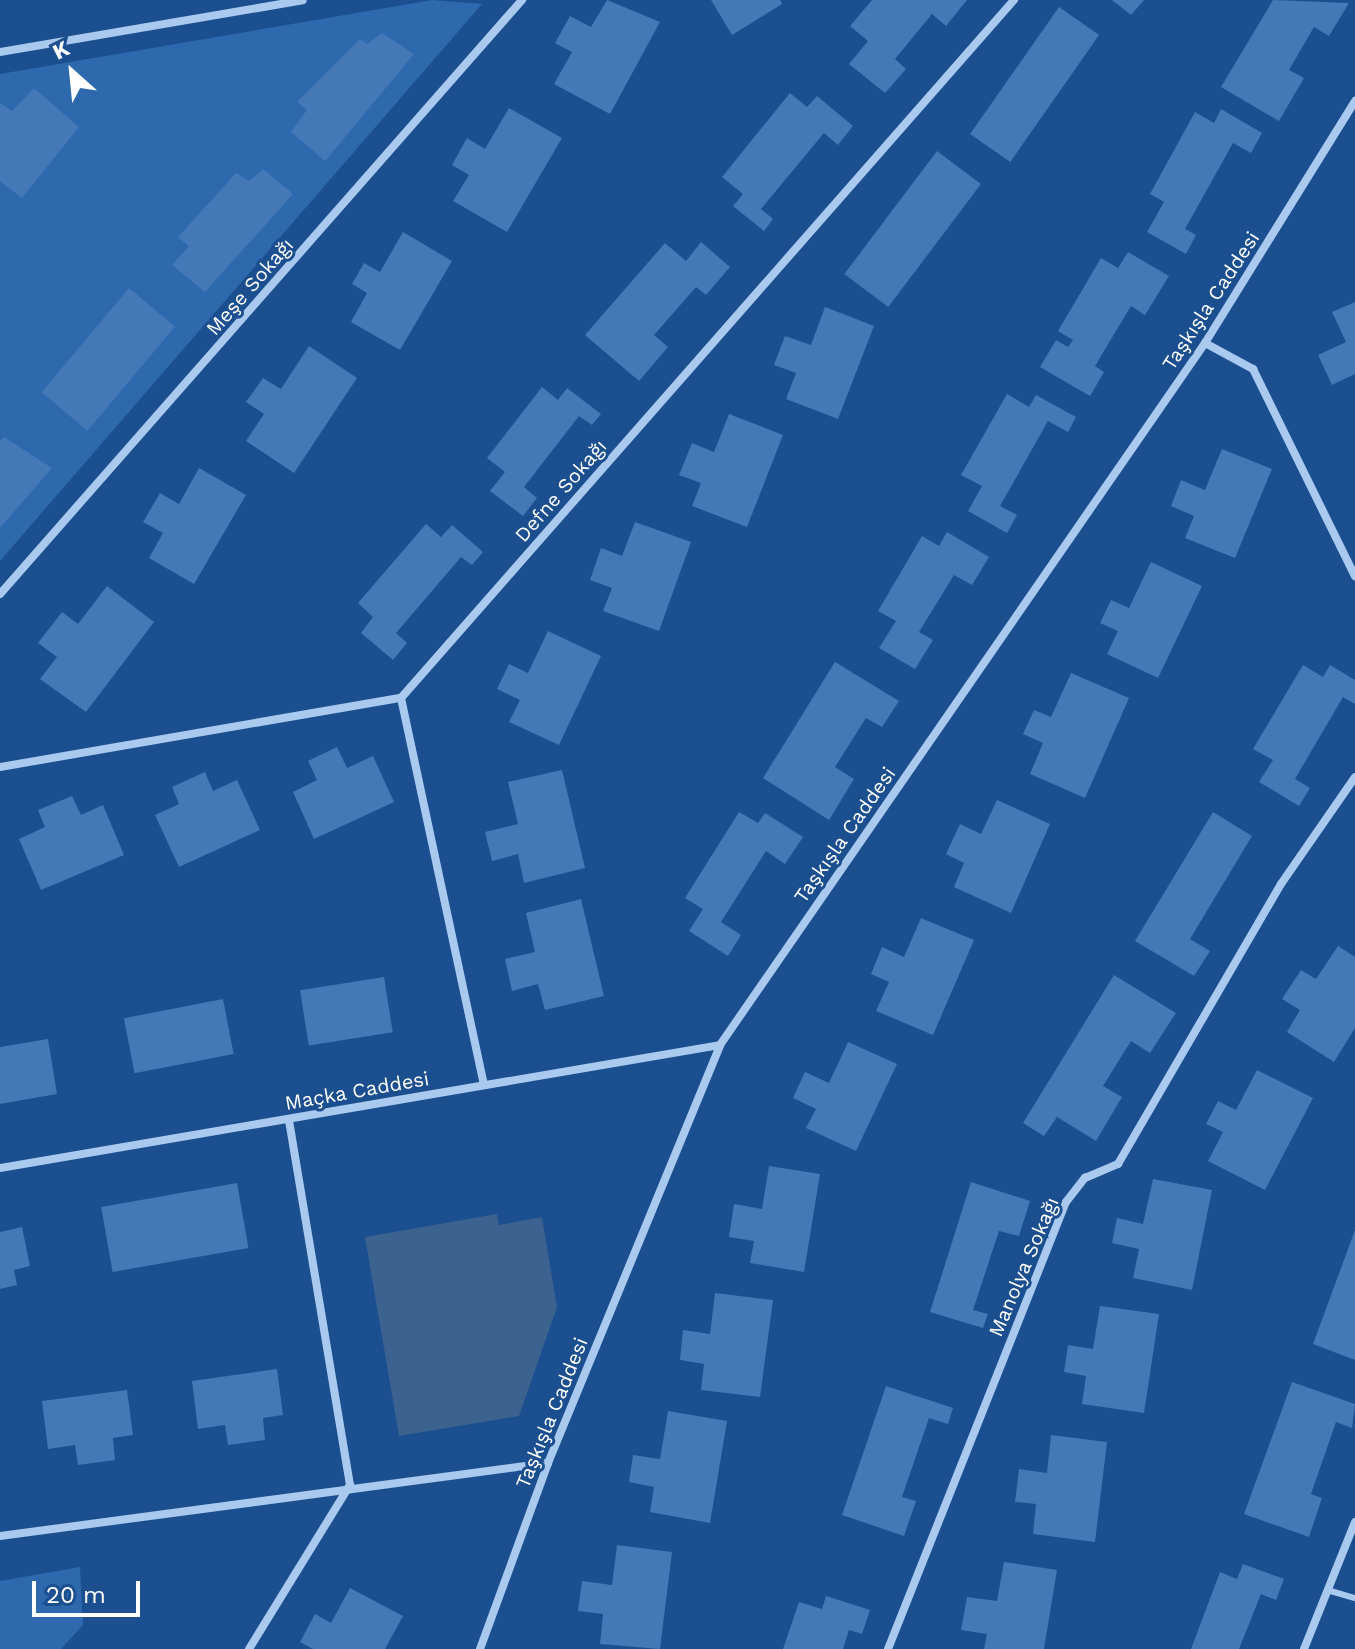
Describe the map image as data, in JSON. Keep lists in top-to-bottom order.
{
  "streets": {
    "street": [
      "Meşe Sokağı",
      "Taşkışla Caddesi",
      "Defne Sokağı",
      "Maçka Caddesi",
      "Manolya Sokağı"
    ]
  },
  "crossings": [
    ["Taşkışla Caddesi", "Maçka Caddesi"]
  ],
  "scale_bar": "20 m",
  "north": "top left"
}
